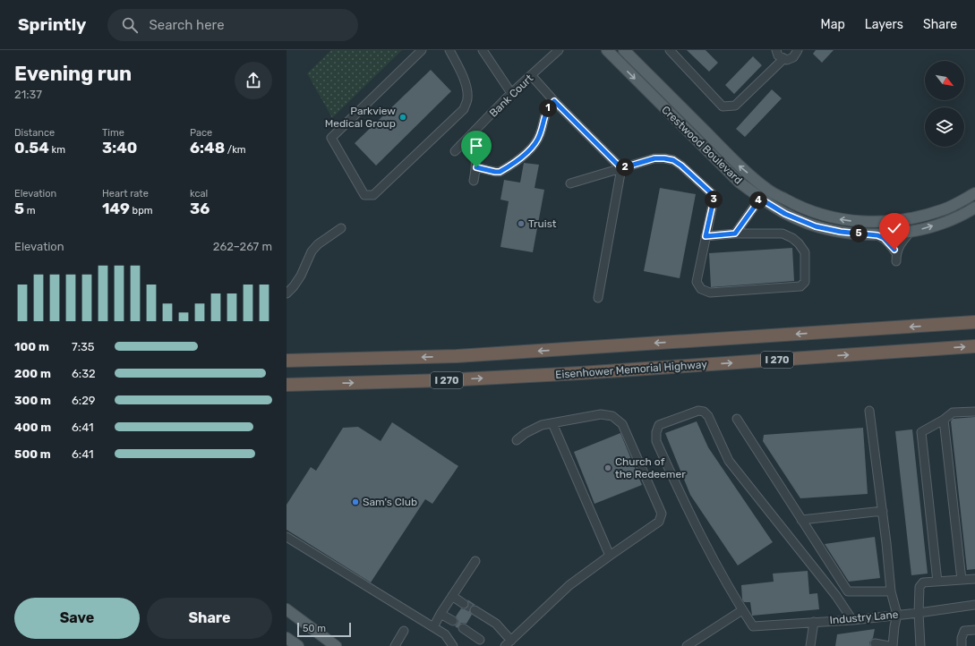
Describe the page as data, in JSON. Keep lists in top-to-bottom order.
{
  "streets": {
    "highway": ["I 270", "Eisenhower Memorial Highway"],
    "main road": ["Crestwood Boulevard"],
    "street": ["Bank Court", "Industry Lane"]
  },
  "places": [
    "Parkview Medical Group",
    "Truist",
    "Church of the Redeemer",
    "Sam's Club"
  ],
  "scale_bar": "50 m",
  "north": "bottom right",
  "page": {
    "header": "Sprintly",
    "search": "Search here",
    "nav": ["Map", "Layers", "Share"],
    "heading": ["Evening run", "21:37"],
    "pins": [
      "1",
      "2",
      "3",
      "4",
      "5"
    ],
    "stats": [
      ["Distance", "0.54 km"],
      ["Time", "3:40"],
      ["Pace", "6:48 /km"],
      ["Elevation", "5 m"],
      ["Heart rate", "149 bpm"],
      ["kcal", "36"]
    ],
    "chart": ["Elevation", "262–267 m"],
    "list": [
      {
        "name": "100 m",
        "note": "7:35"
      },
      {
        "name": "200 m",
        "note": "6:32"
      },
      {
        "name": "300 m",
        "note": "6:29"
      },
      {
        "name": "400 m",
        "note": "6:41"
      },
      {
        "name": "500 m",
        "note": "6:41"
      }
    ],
    "buttons": ["Save", "Share"],
    "scale": "50 m"
  }
}
